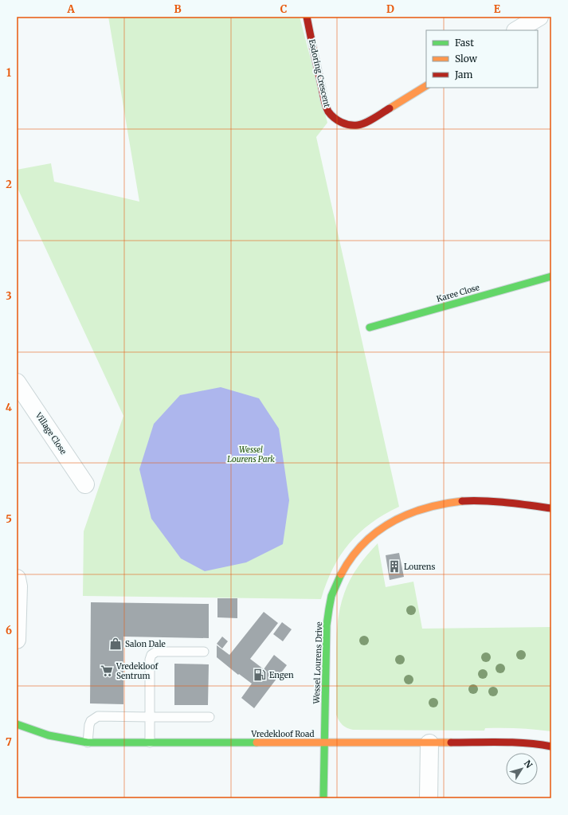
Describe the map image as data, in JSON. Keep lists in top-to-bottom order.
{
  "streets": {
    "street": [
      "Esdoring Crescent",
      "Karee Close",
      "Village Close",
      "Wessel Lourens Drive",
      "Vredekloof Road"
    ]
  },
  "crossings": [
    ["Wessel Lourens Drive", "Vredekloof Road"]
  ],
  "parks": ["Wessel Lourens Park"],
  "places": {
    "building": ["Lourens"],
    "shop": ["Salon Dale"],
    "supermarket": ["Vredekloof Sentrum"],
    "fuel station": ["Engen"]
  },
  "legend": ["Fast", "Slow", "Jam"],
  "north": "top right",
  "grid": {
    "columns": [
      "A",
      "B",
      "C",
      "D",
      "E"
    ],
    "rows": [
      "1",
      "2",
      "3",
      "4",
      "5",
      "6",
      "7"
    ]
  }
}
